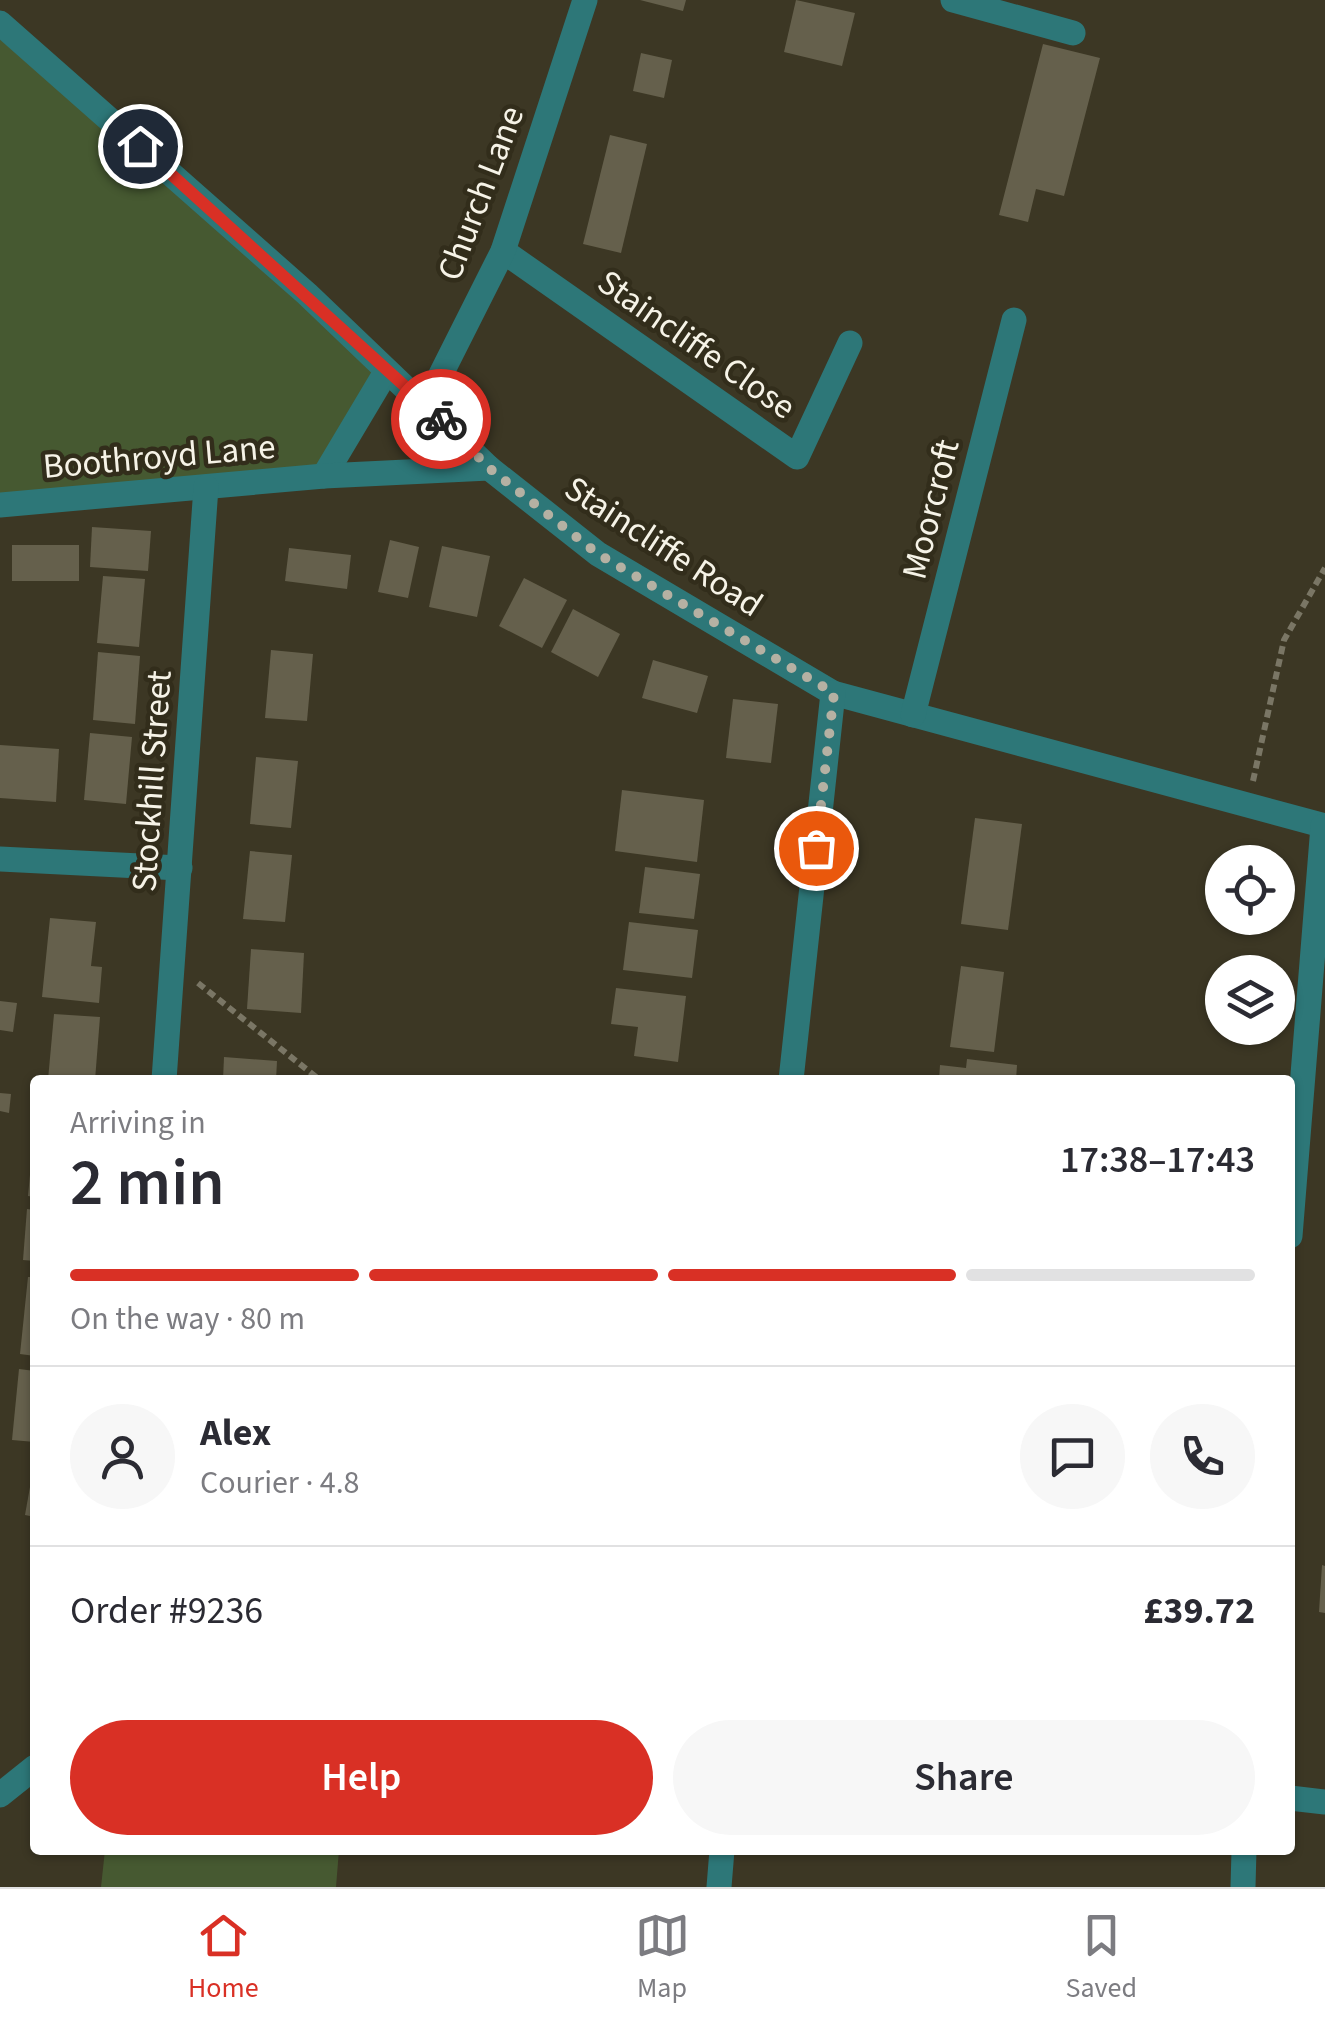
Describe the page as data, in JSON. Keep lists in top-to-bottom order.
{
  "streets": {
    "street": [
      "Church Lane",
      "Staincliffe Close",
      "Boothroyd Lane",
      "Moorcroft",
      "Staincliffe Road",
      "Stockhill Street"
    ]
  },
  "crossings": [
    ["Church Lane", "Staincliffe Close"],
    ["Church Lane", "Staincliffe Road"],
    ["Boothroyd Lane", "Staincliffe Road"],
    ["Boothroyd Lane", "Stockhill Street"],
    ["Moorcroft", "Staincliffe Road"]
  ],
  "page": {
    "heading": ["2 min", "Arriving in", "17:38–17:43"],
    "panel": [
      "Alex",
      "Courier · 4.8",
      "Order #9236",
      "£39.72"
    ],
    "bar": "On the way · 80 m",
    "buttons": ["Help", "Share"],
    "tabs": ["Home", "Map", "Saved"]
  }
}
